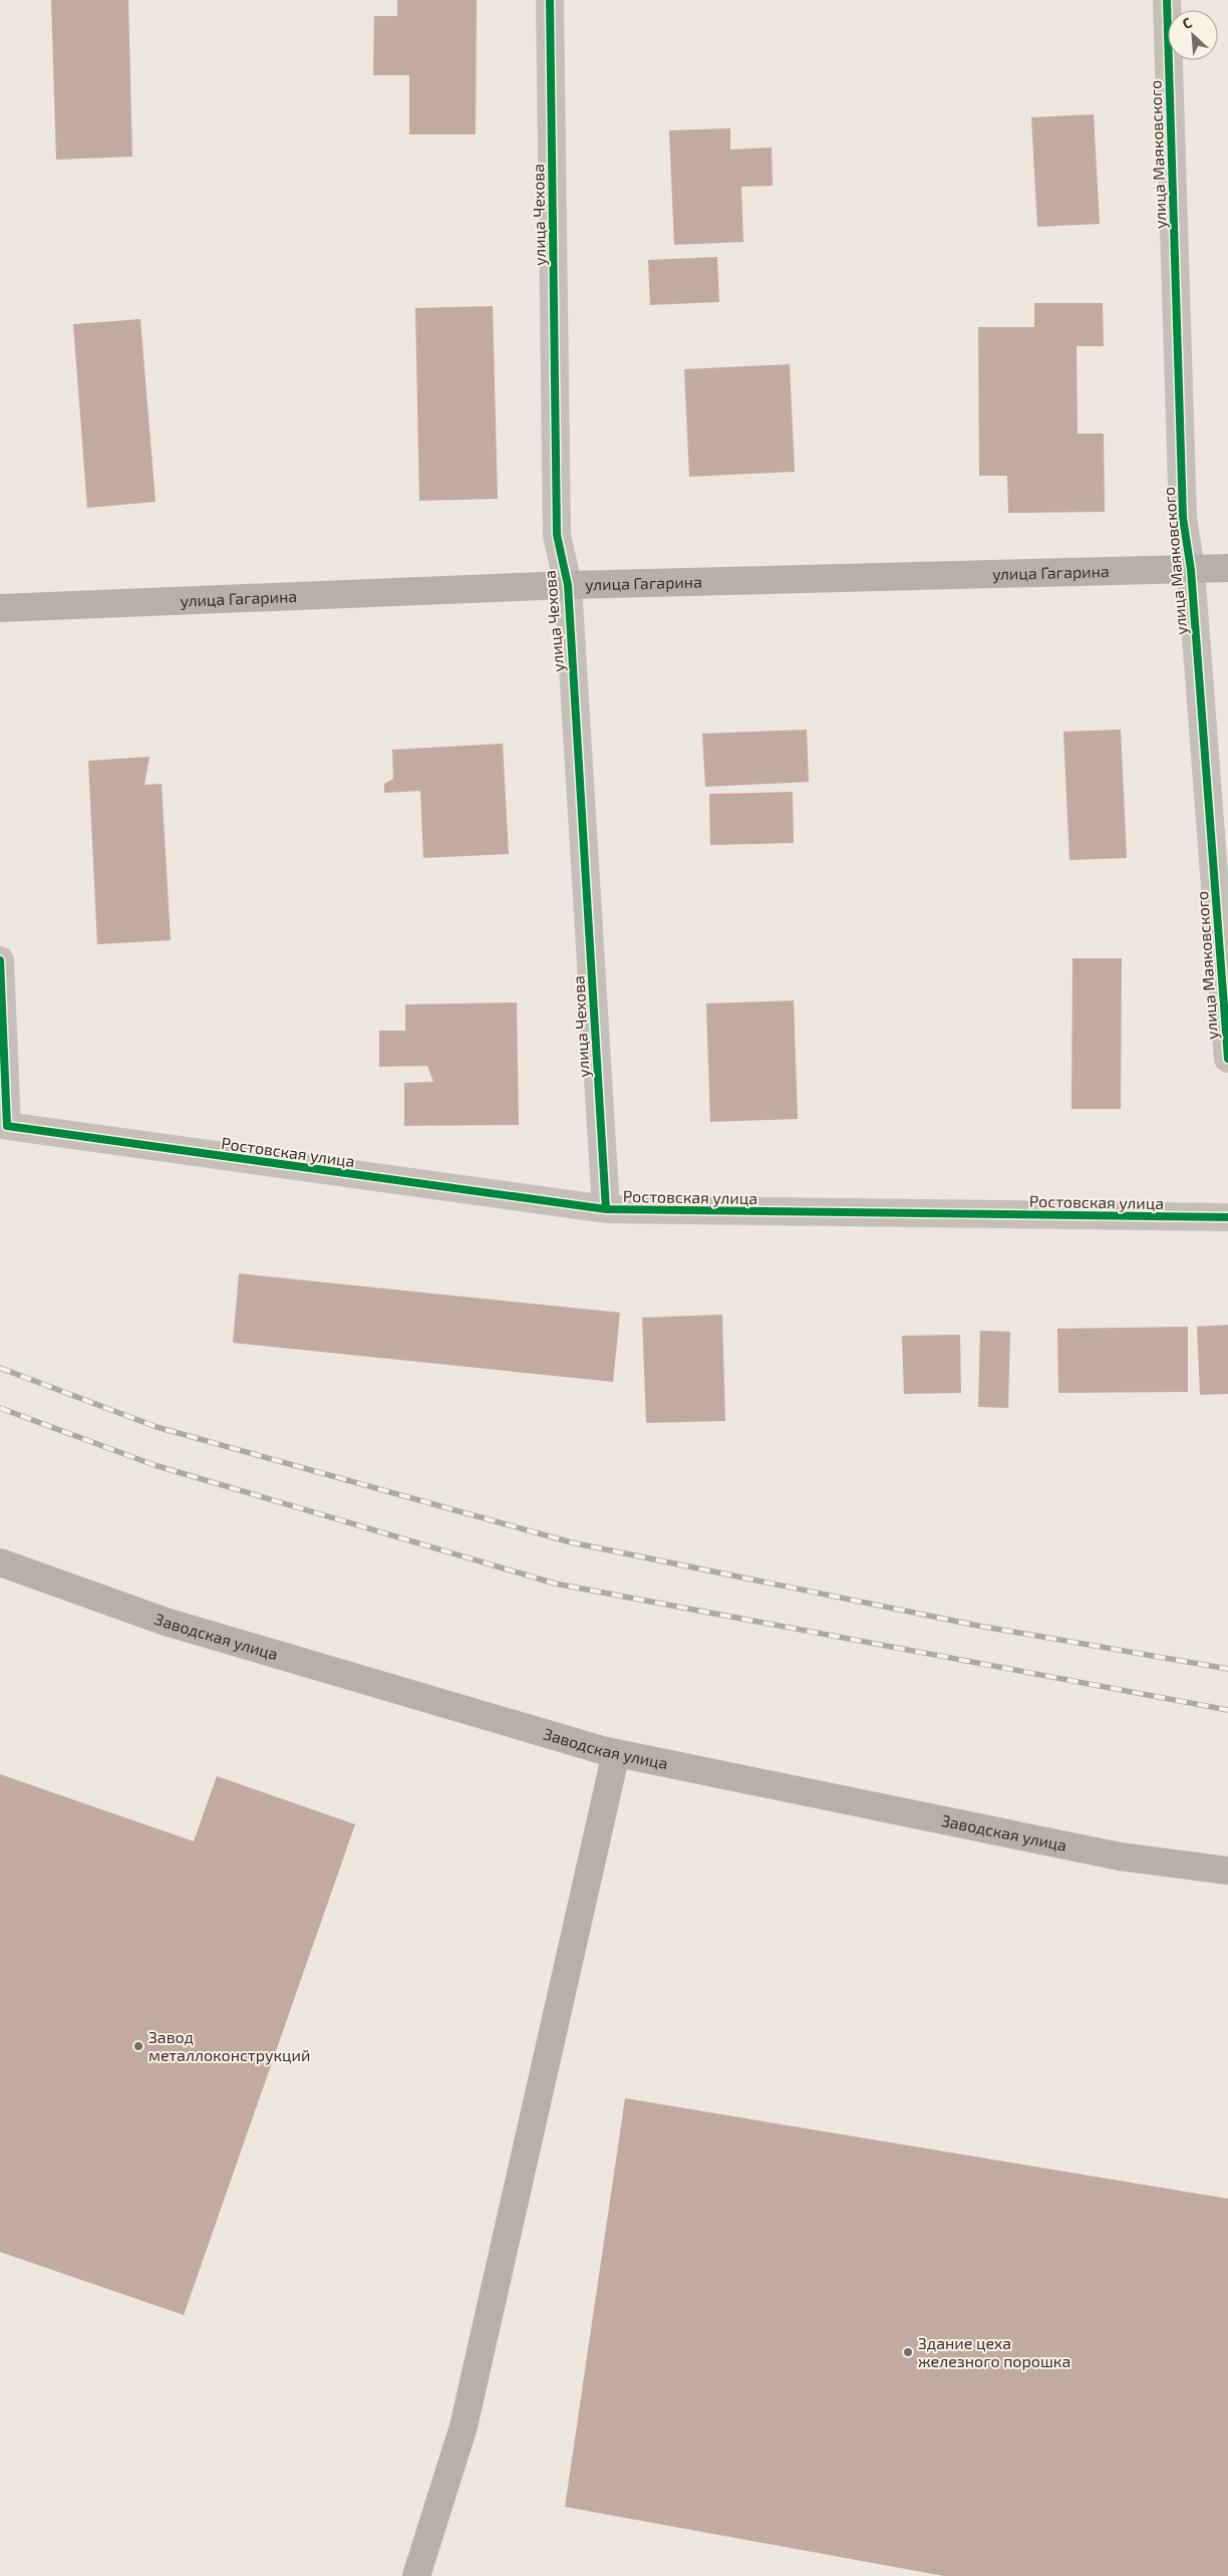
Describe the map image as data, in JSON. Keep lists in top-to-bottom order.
{
  "streets": {
    "main road": ["улица Гагарина", "Заводская улица"],
    "street": ["улица Маяковского", "улица Чехова", "Ростовская улица"]
  },
  "crossings": [
    ["улица Маяковского", "улица Гагарина"],
    ["улица Чехова", "улица Гагарина"],
    ["улица Чехова", "Ростовская улица"]
  ],
  "places": ["Завод металлоконструкций", "Здание цеха железного порошка"],
  "north": "top left"
}
